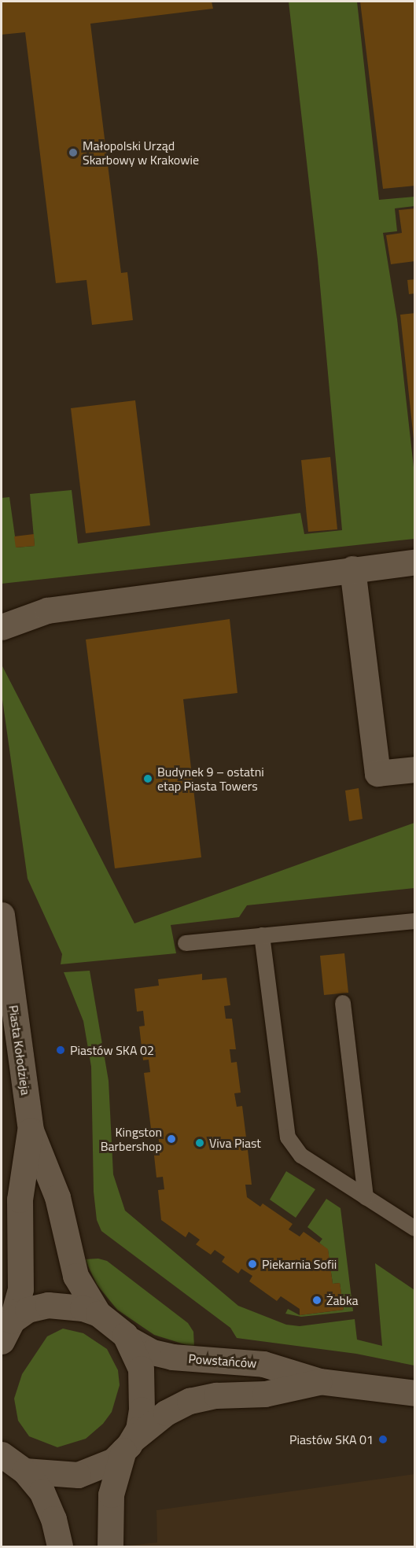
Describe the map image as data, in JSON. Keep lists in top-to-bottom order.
{
  "streets": {
    "street": ["Piasta Kołodzieja", "Powstańców"]
  },
  "places": [
    "Małopolski Urząd Skarbowy w Krakowie",
    "Budynek 9 – ostatni etap Piasta Towers",
    "Piastów SKA 02",
    "Kingston Barbershop",
    "Viva Piast",
    "Piekarnia Sofii",
    "Żabka",
    "Piastów SKA 01"
  ]
}
